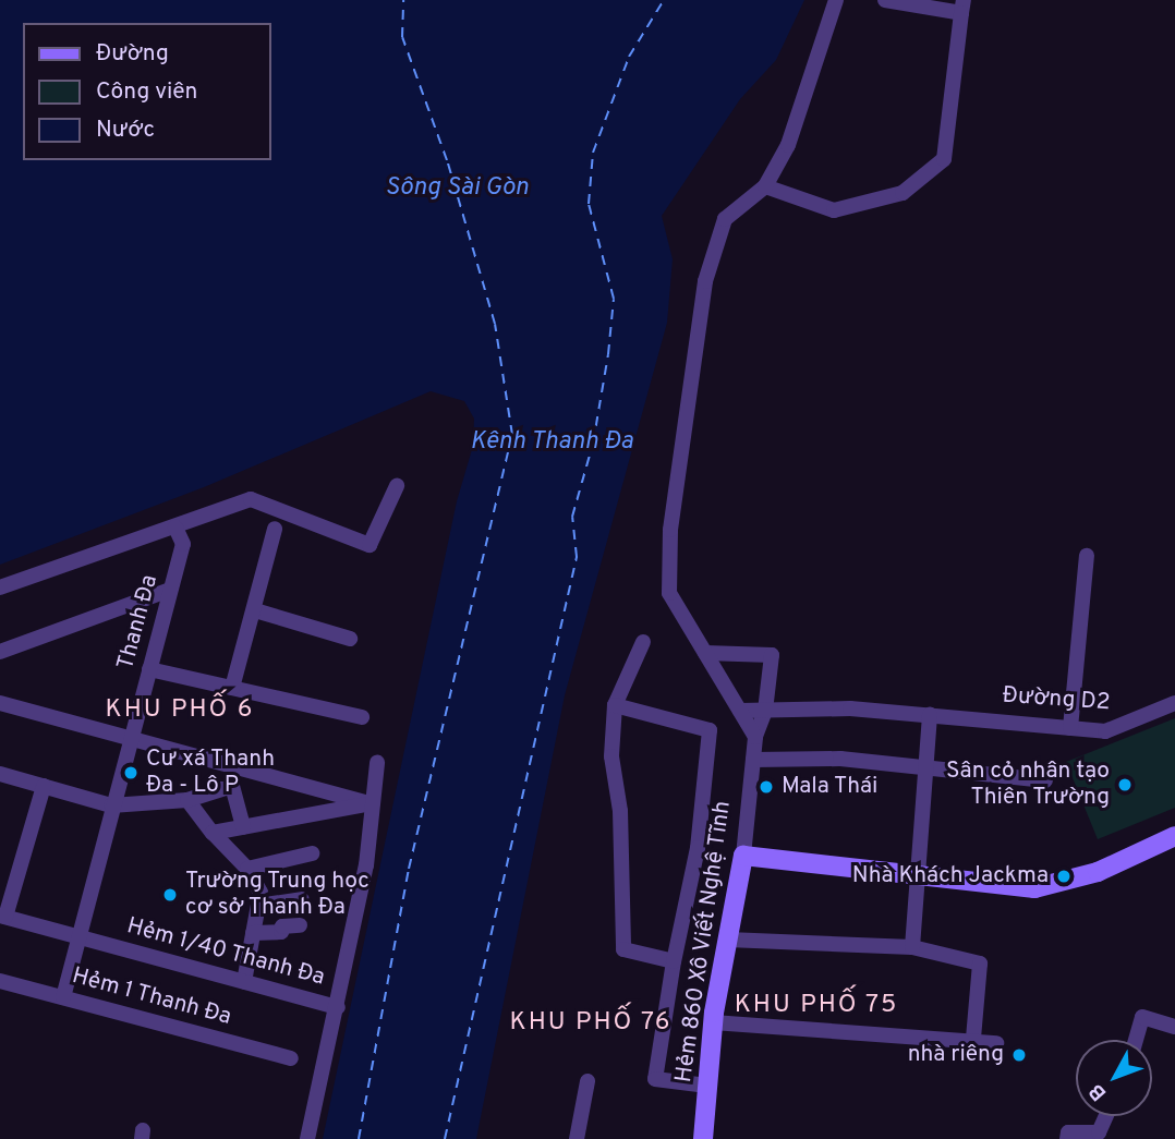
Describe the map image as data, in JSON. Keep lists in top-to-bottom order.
{
  "streets": {
    "street": [
      "Thanh Đa",
      "Đường D2",
      "Hẻm 860 Xô Viết Nghệ Tĩnh",
      "Hẻm 1/40 Thanh Đa",
      "Hẻm 1 Thanh Đa"
    ]
  },
  "crossings": [
    ["Thanh Đa", "Hẻm 1/40 Thanh Đa"],
    ["Thanh Đa", "Hẻm 1 Thanh Đa"],
    ["Đường D2", "Hẻm 860 Xô Viết Nghệ Tĩnh"]
  ],
  "districts": ["KHU PHỐ 6", "KHU PHỐ 75", "KHU PHỐ 76"],
  "water": ["Sông Sài Gòn", "Kênh Thanh Đa"],
  "places": [
    "Cư xá Thanh Đa - Lô P",
    "Sân cỏ nhân tạo Thiên Trường",
    "Mala Thái",
    "Nhà Khách Jackma",
    "Trường Trung học cơ sở Thanh Đa",
    "nhà riêng"
  ],
  "legend": ["Đường", "Công viên", "Nước"],
  "north": "bottom left"
}
